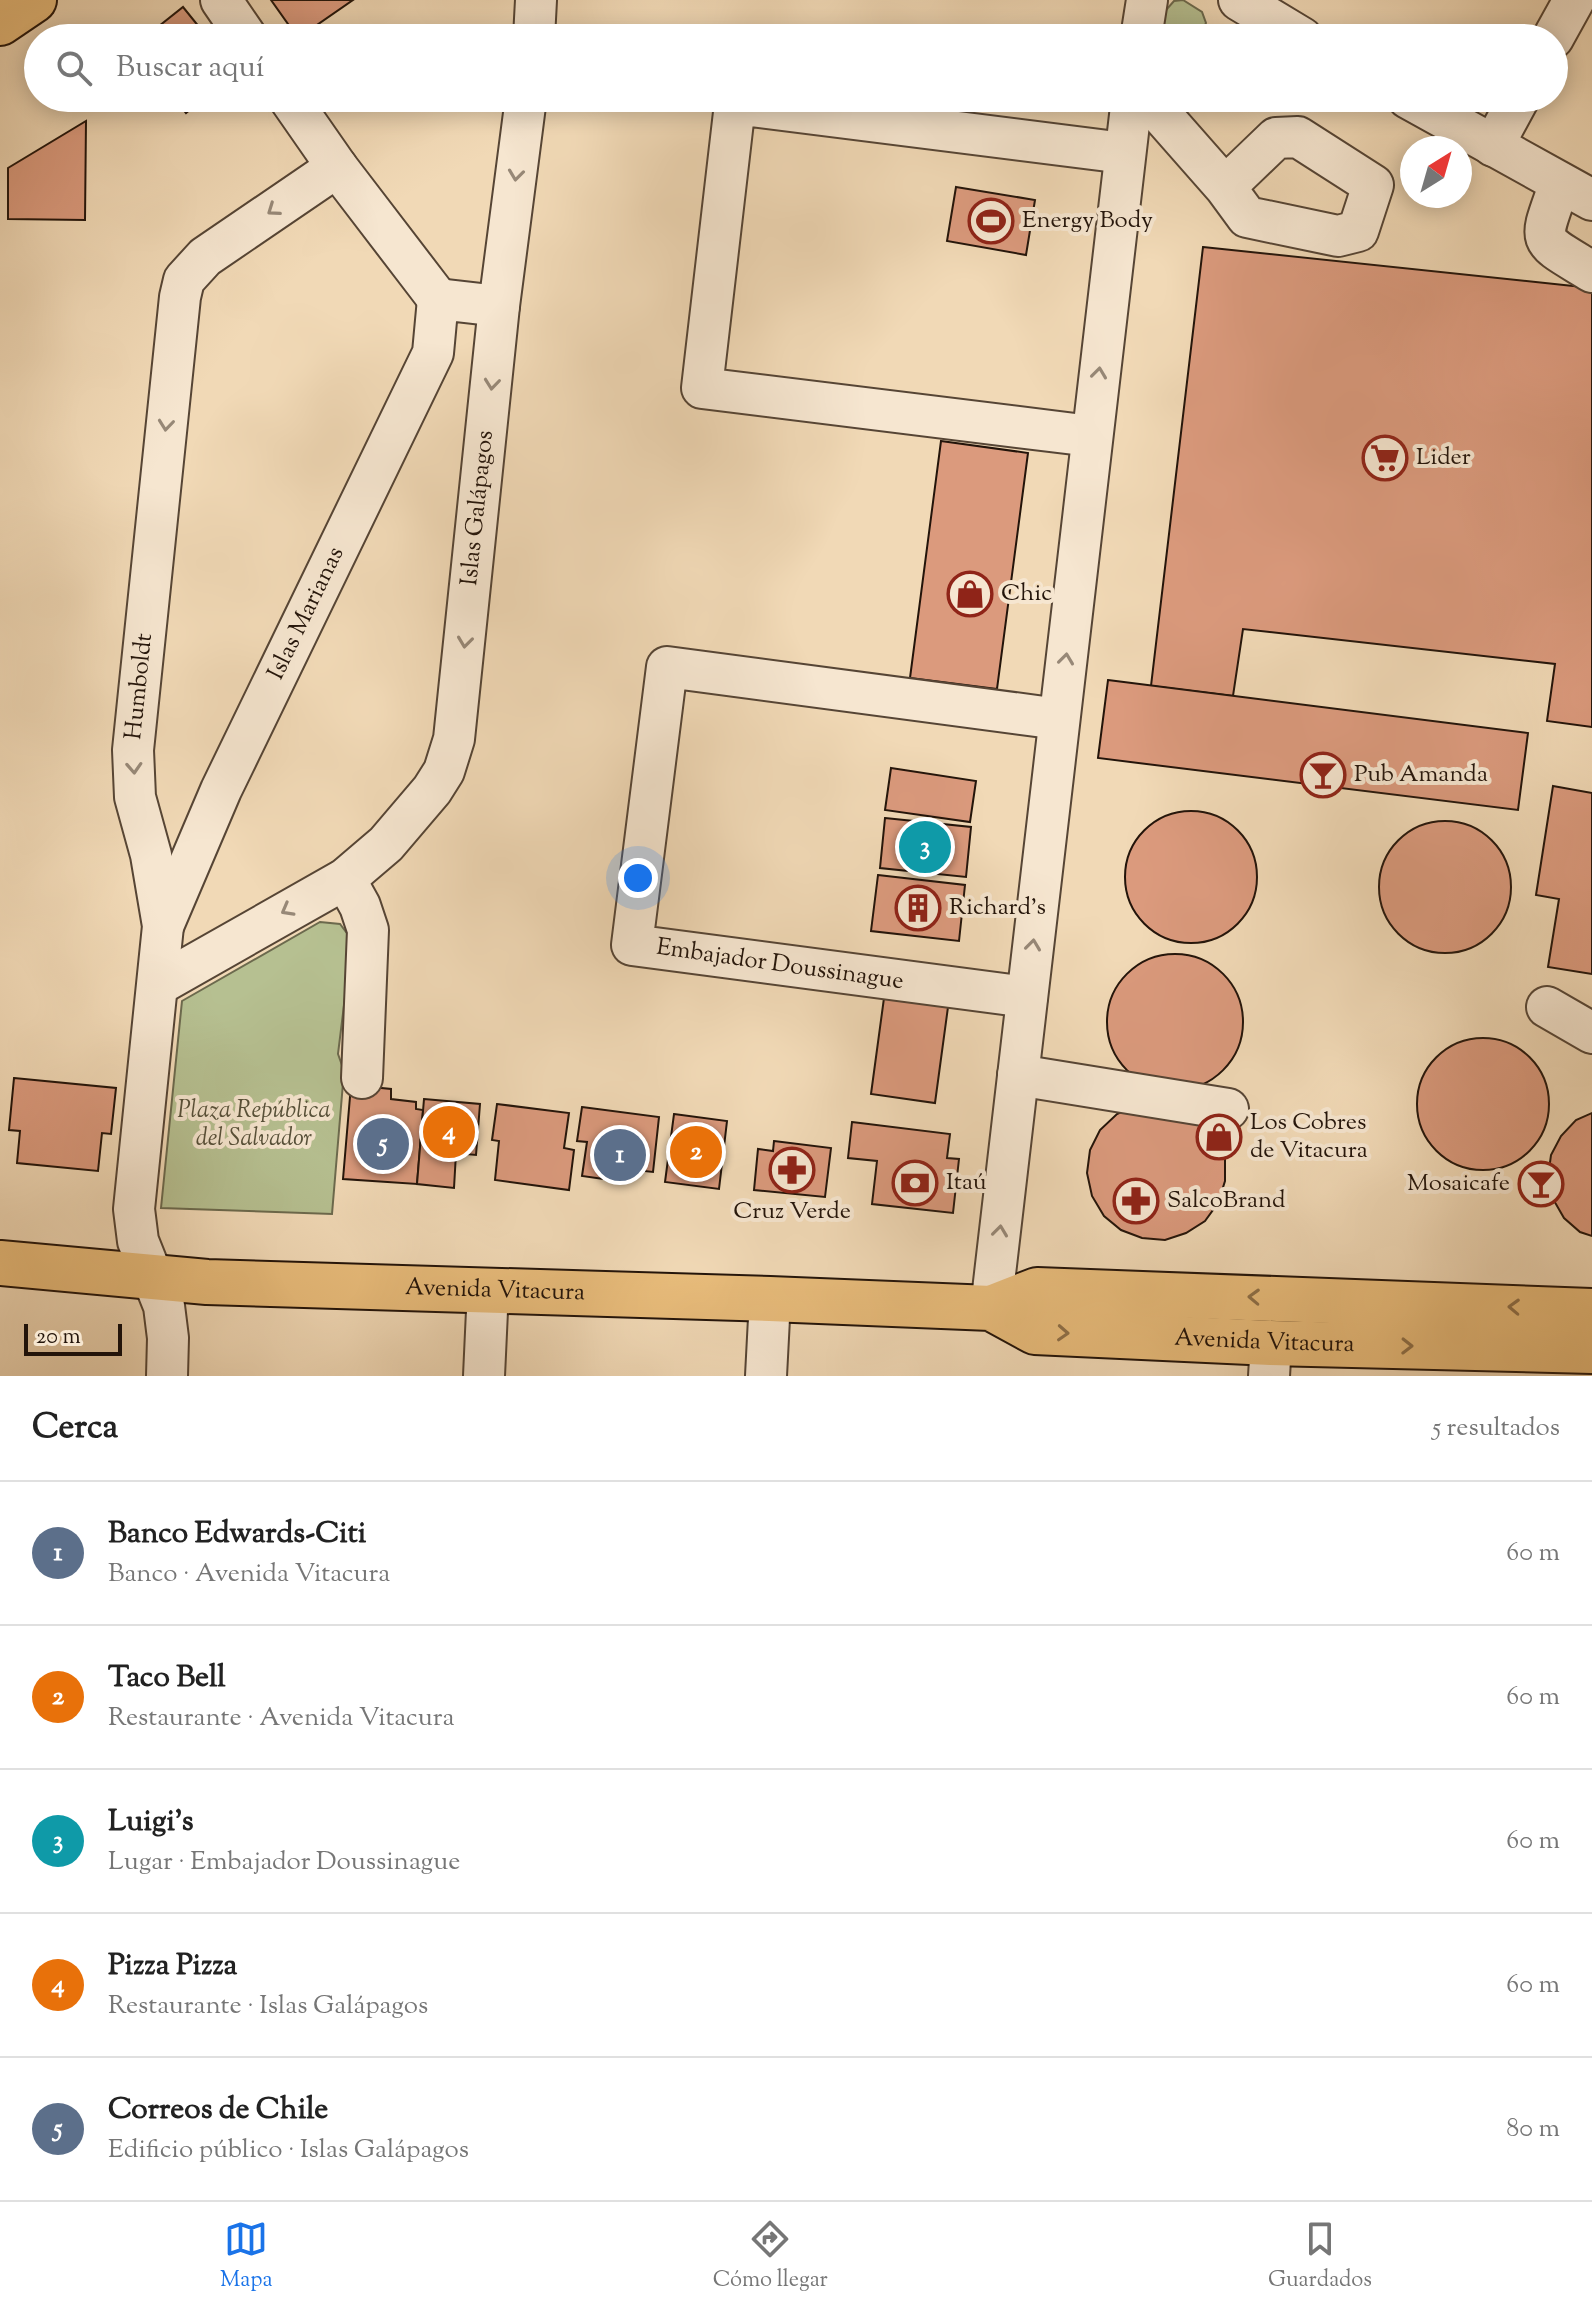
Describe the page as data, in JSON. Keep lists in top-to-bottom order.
{
  "streets": {
    "main road": ["Avenida Vitacura"],
    "street": [
      "Islas Galápagos",
      "Islas Marianas",
      "Humboldt",
      "Embajador Doussinague"
    ]
  },
  "crossings": [
    ["Islas Galápagos", "Humboldt"],
    ["Islas Marianas", "Humboldt"],
    ["Humboldt", "Avenida Vitacura"]
  ],
  "one_way": ["Islas Galápagos", "Humboldt"],
  "parks": ["Plaza República del Salvador"],
  "places": {
    "sports": ["Energy Body"],
    "supermarket": ["Lider"],
    "shop": ["Chic", "Los Cobres de Vitacura"],
    "bar": ["Pub Amanda", "Mosaicafe"],
    "building": ["Richard's"],
    "pharmacy": ["Cruz Verde", "SalcoBrand"],
    "bank": ["Itaú"]
  },
  "scale_bar": "20 m",
  "north": "top right",
  "page": {
    "search": "Buscar aquí",
    "pins": [
      "3",
      "4",
      "5",
      "2",
      "1"
    ],
    "scale": "20 m",
    "heading": ["Cerca", "5 resultados"],
    "list": [
      {
        "mark": "1",
        "name": "Banco Edwards-Citi",
        "note": "Banco · Avenida Vitacura",
        "value": "60 m"
      },
      {
        "mark": "2",
        "name": "Taco Bell",
        "note": "Restaurante · Avenida Vitacura",
        "value": "60 m"
      },
      {
        "mark": "3",
        "name": "Luigi's",
        "note": "Lugar · Embajador Doussinague",
        "value": "60 m"
      },
      {
        "mark": "4",
        "name": "Pizza Pizza",
        "note": "Restaurante · Islas Galápagos",
        "value": "60 m"
      },
      {
        "mark": "5",
        "name": "Correos de Chile",
        "note": "Edificio público · Islas Galápagos",
        "value": "80 m"
      }
    ],
    "nav": ["Mapa", "Cómo llegar", "Guardados"]
  }
}
